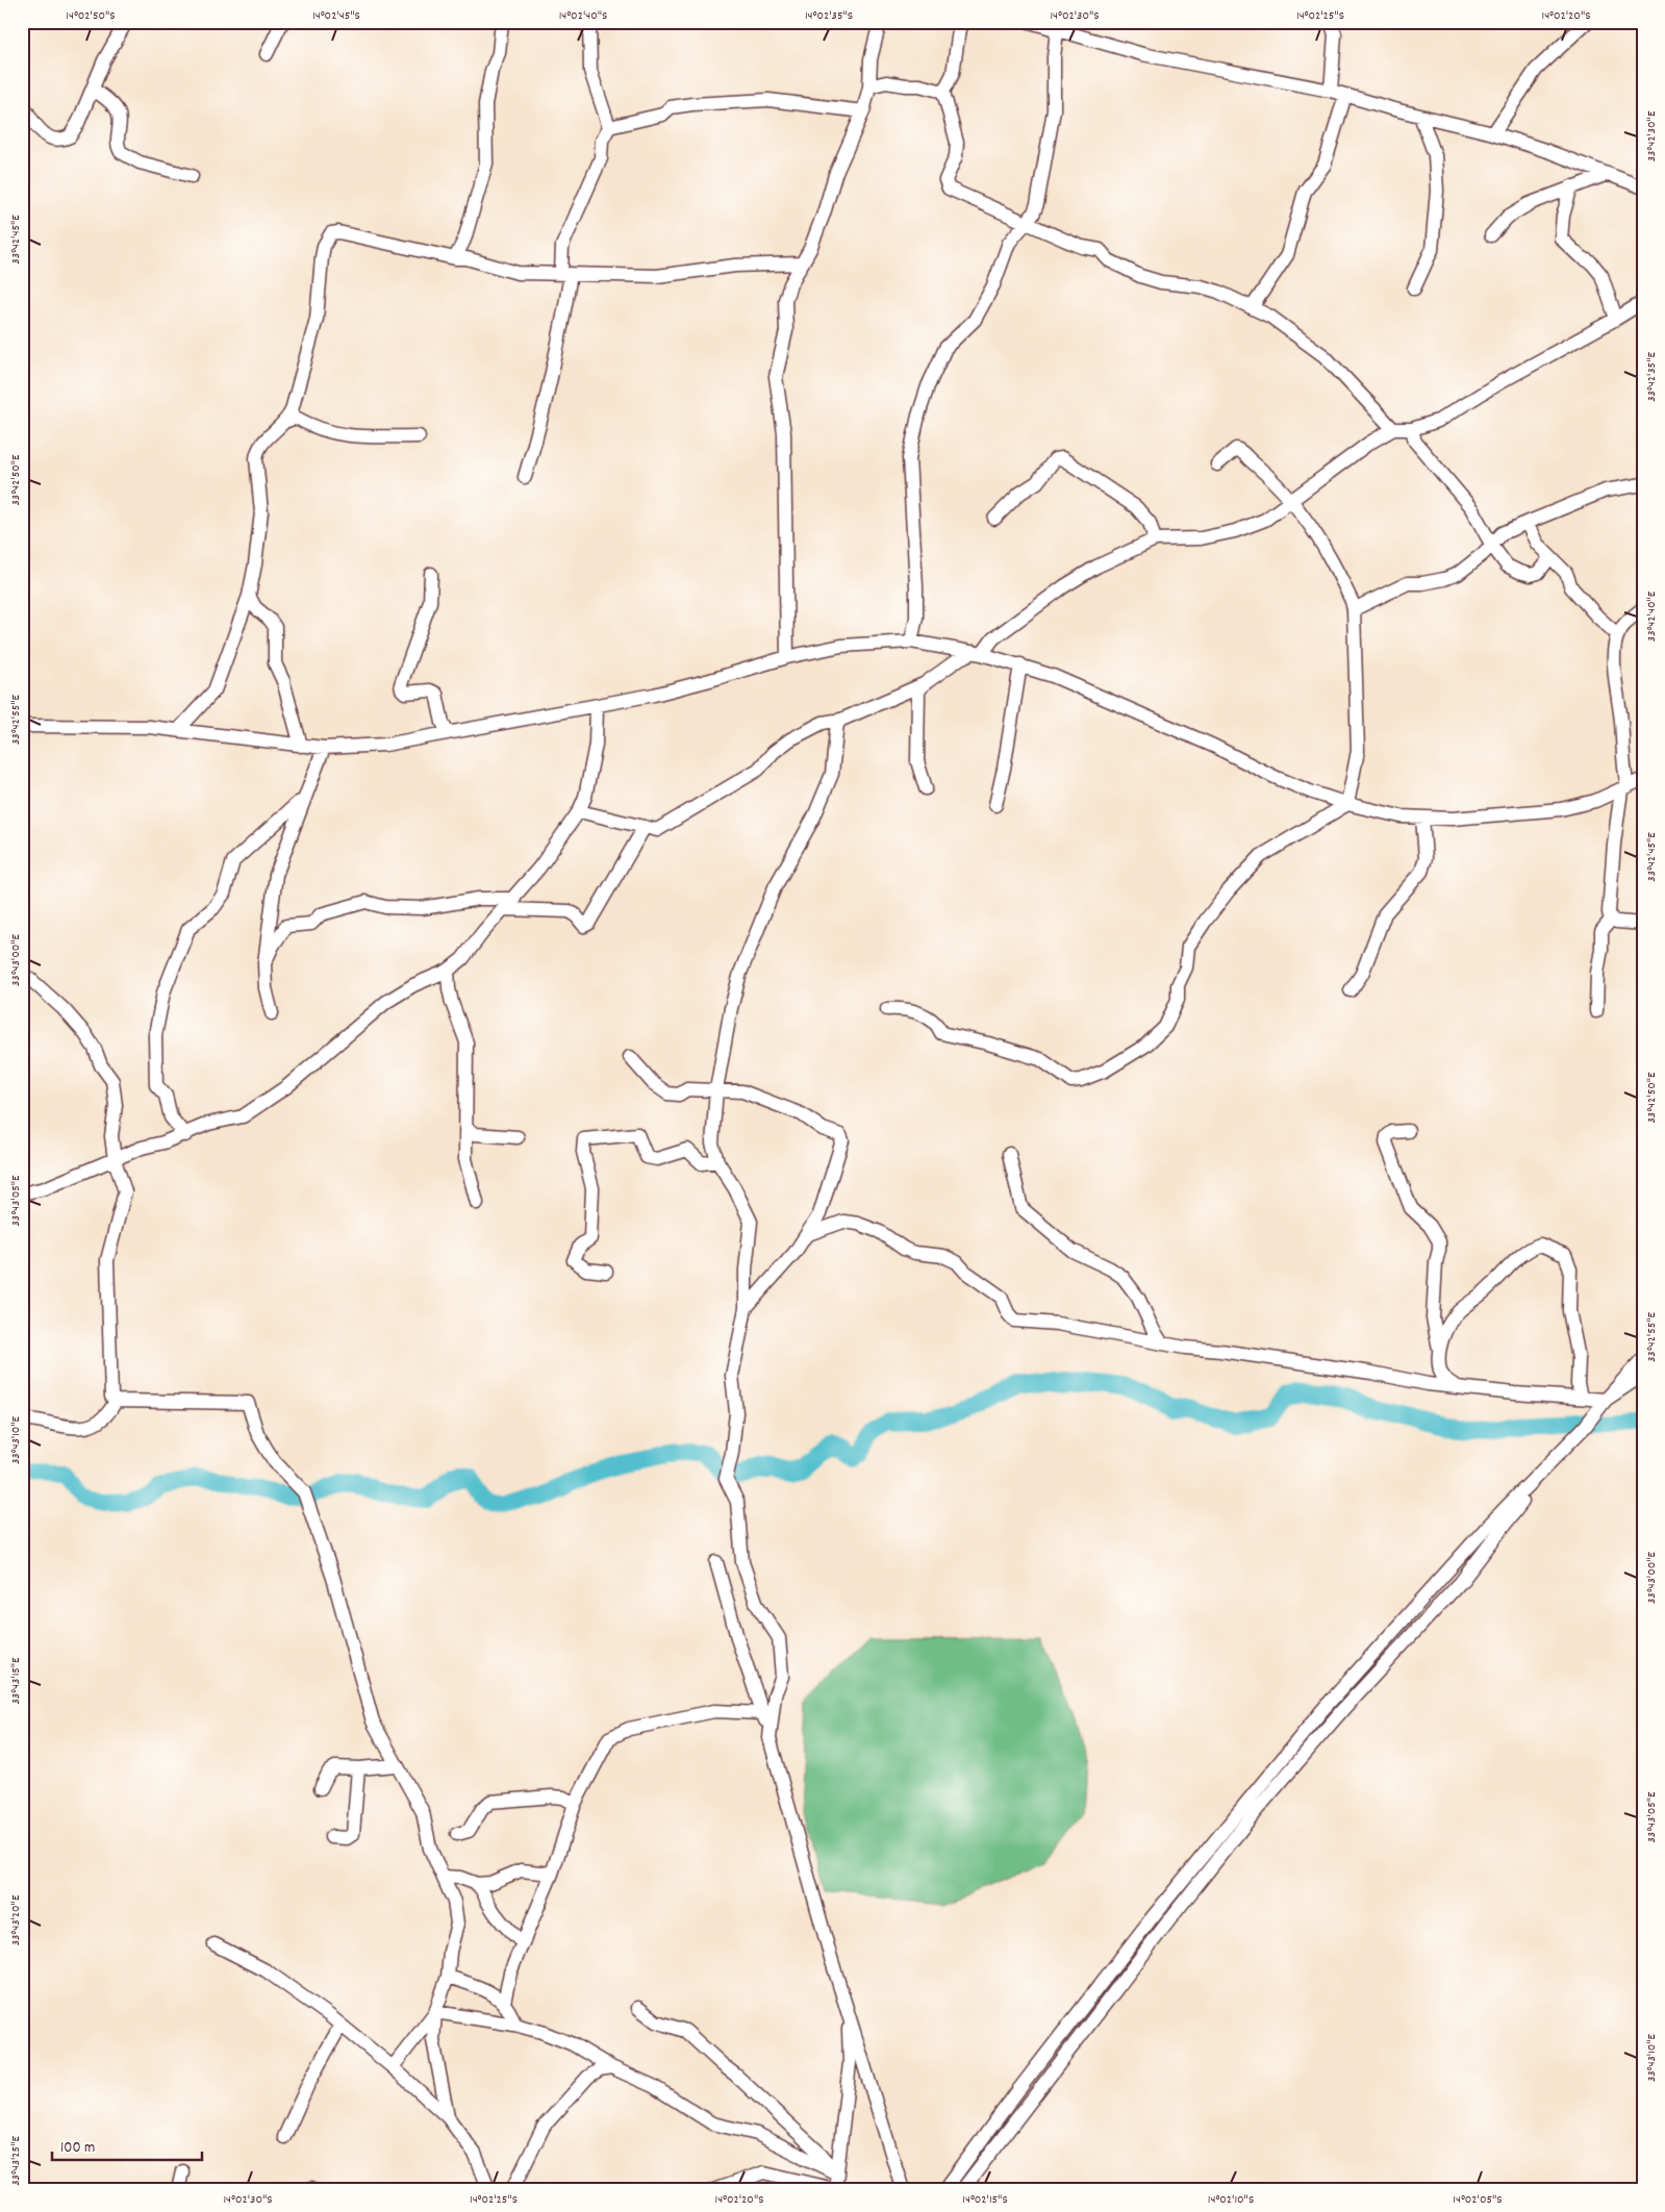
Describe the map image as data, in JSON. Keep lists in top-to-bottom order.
{
  "scale_bar": "100 m",
  "coordinates": [
    "14°02'50\"S",
    "14°02'45\"S",
    "14°02'40\"S",
    "14°02'35\"S",
    "14°02'30\"S",
    "14°02'25\"S",
    "14°02'20\"S",
    "33°42'30\"E",
    "33°42'45\"E",
    "33°42'35\"E",
    "33°42'50\"E",
    "33°42'40\"E",
    "33°42'55\"E",
    "33°43'00\"E",
    "33°43'05\"E",
    "33°43'10\"E",
    "33°43'15\"E",
    "33°43'20\"E",
    "33°43'25\"E",
    "14°02'15\"S",
    "14°02'10\"S",
    "14°02'05\"S"
  ]
}
